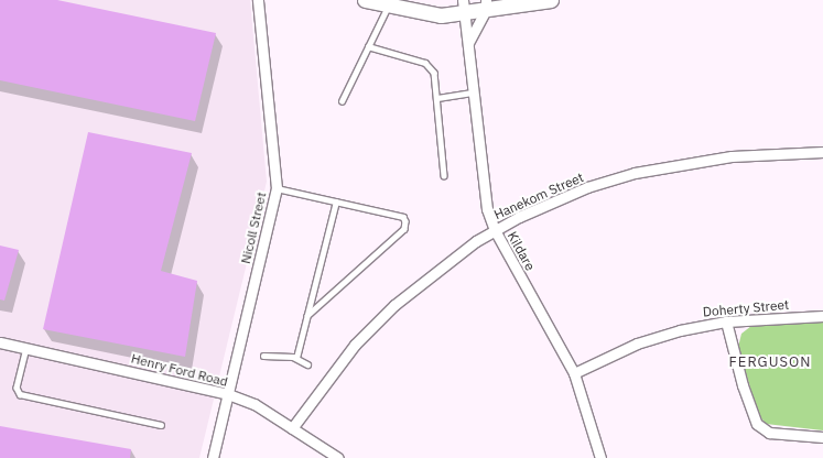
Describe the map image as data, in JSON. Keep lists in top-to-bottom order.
{
  "streets": {
    "street": [
      "Hanekom Street",
      "Nicoll Street",
      "Kildare",
      "Doherty Street",
      "Henry Ford Road"
    ]
  },
  "crossings": [
    ["Hanekom Street", "Kildare"],
    ["Hanekom Street", "Henry Ford Road"],
    ["Nicoll Street", "Henry Ford Road"],
    ["Kildare", "Doherty Street"]
  ],
  "districts": ["FERGUSON"]
}
